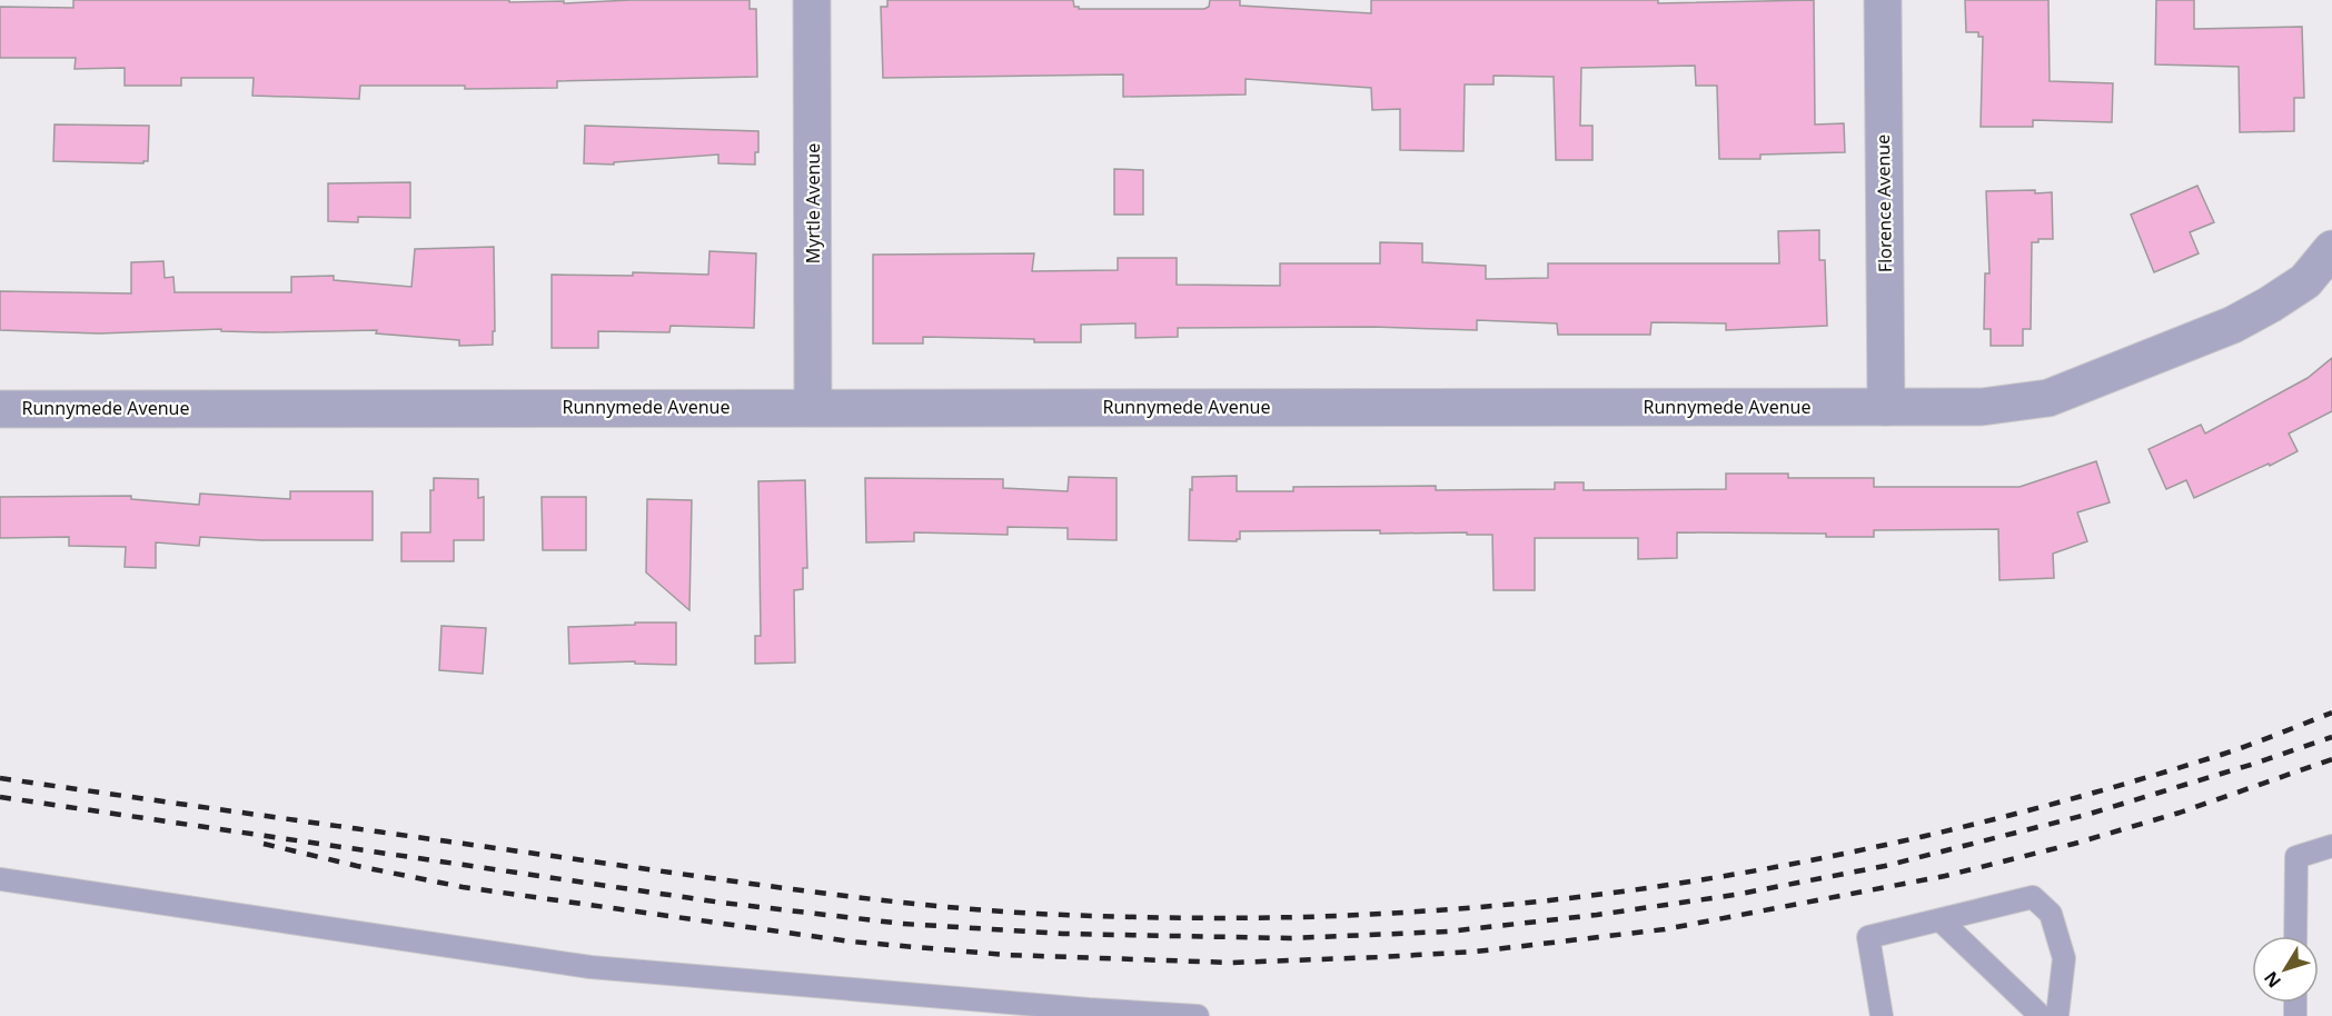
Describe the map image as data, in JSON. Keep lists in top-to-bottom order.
{
  "streets": {
    "street": ["Myrtle Avenue", "Florence Avenue", "Runnymede Avenue"]
  },
  "crossings": [
    ["Myrtle Avenue", "Runnymede Avenue"],
    ["Florence Avenue", "Runnymede Avenue"]
  ],
  "north": "bottom left"
}
